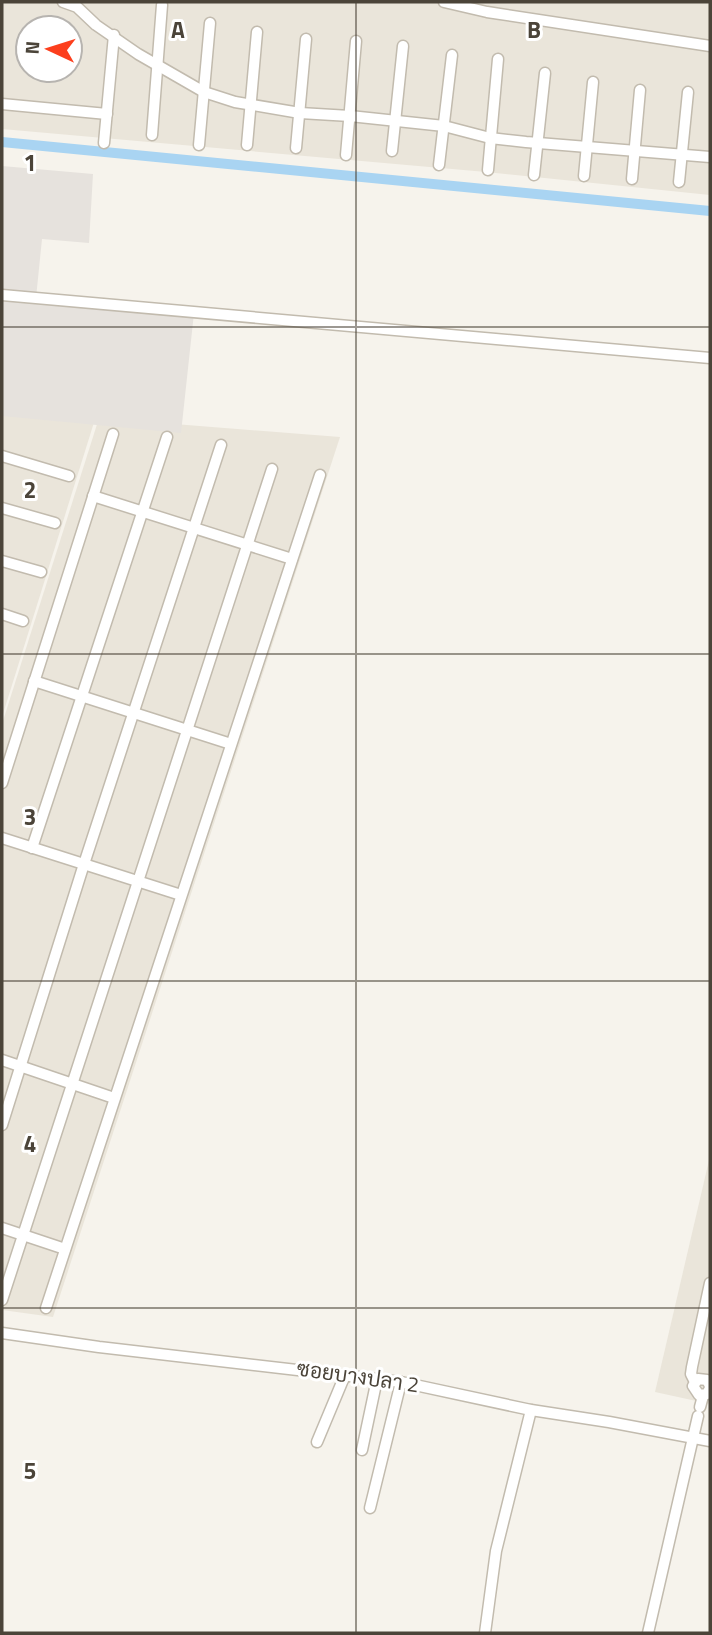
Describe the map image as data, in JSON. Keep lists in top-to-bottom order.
{
  "streets": {
    "street": ["ซอยบางปลา 2"]
  },
  "north": "left",
  "grid": {
    "columns": ["A", "B"],
    "rows": [
      "1",
      "2",
      "3",
      "4",
      "5"
    ]
  }
}
